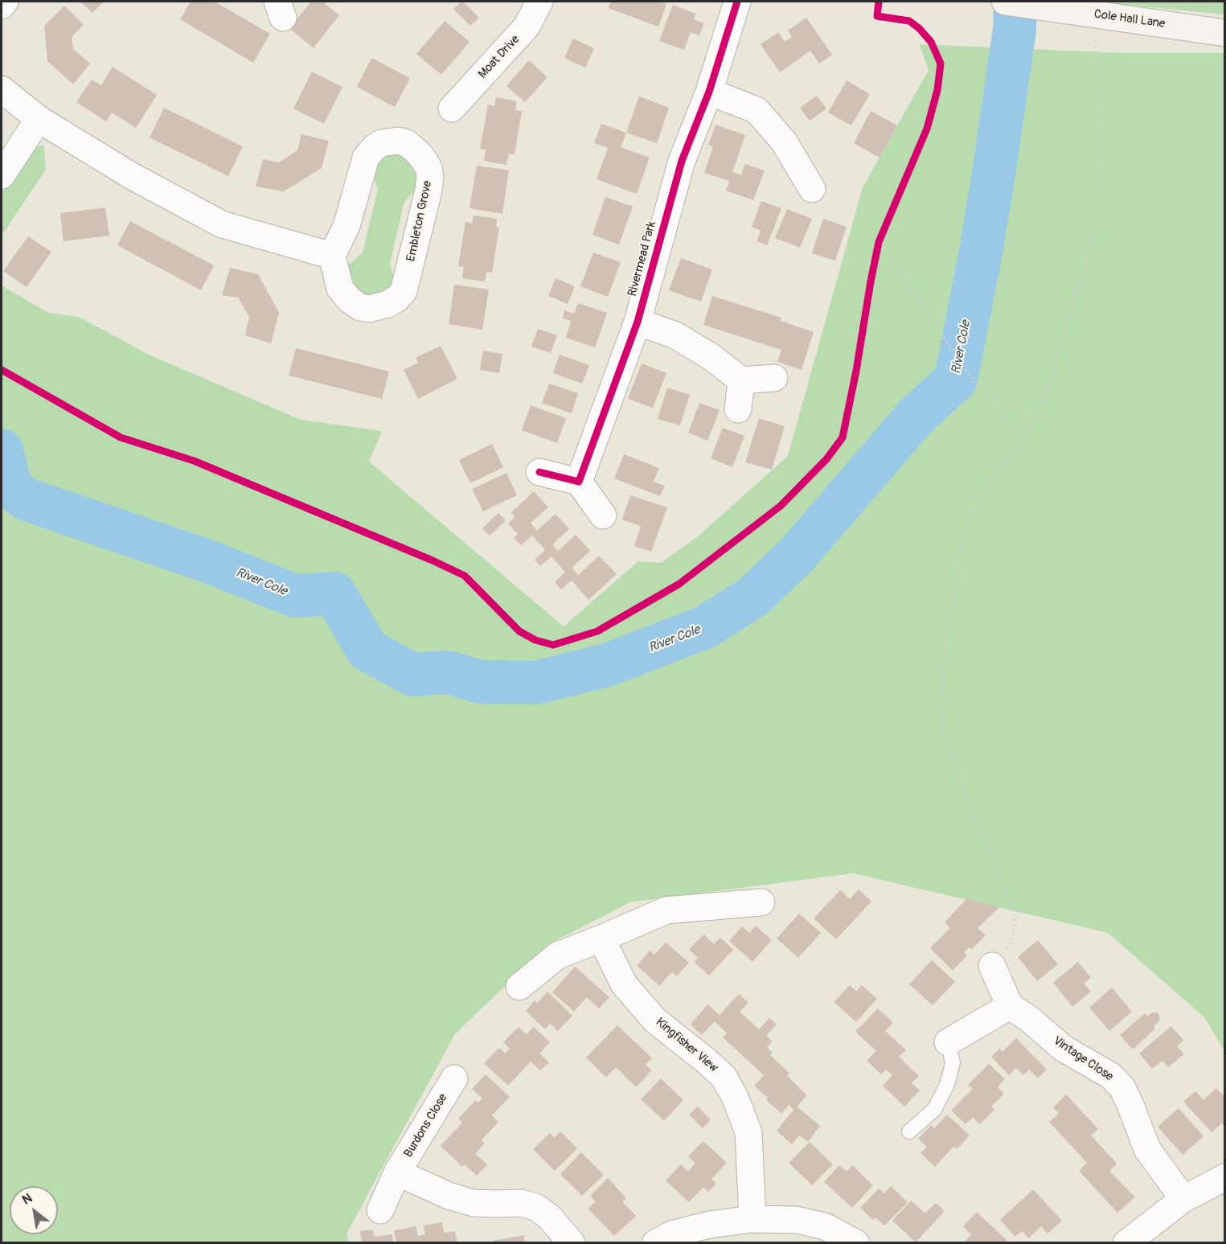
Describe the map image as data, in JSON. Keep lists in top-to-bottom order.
{
  "streets": {
    "street": [
      "Cole Hall Lane",
      "Moat Drive",
      "Embleton Grove",
      "Rivermead Park",
      "Kingfisher View",
      "Vintage Close",
      "Burdons Close"
    ]
  },
  "water": ["River Cole"],
  "north": "top left"
}
